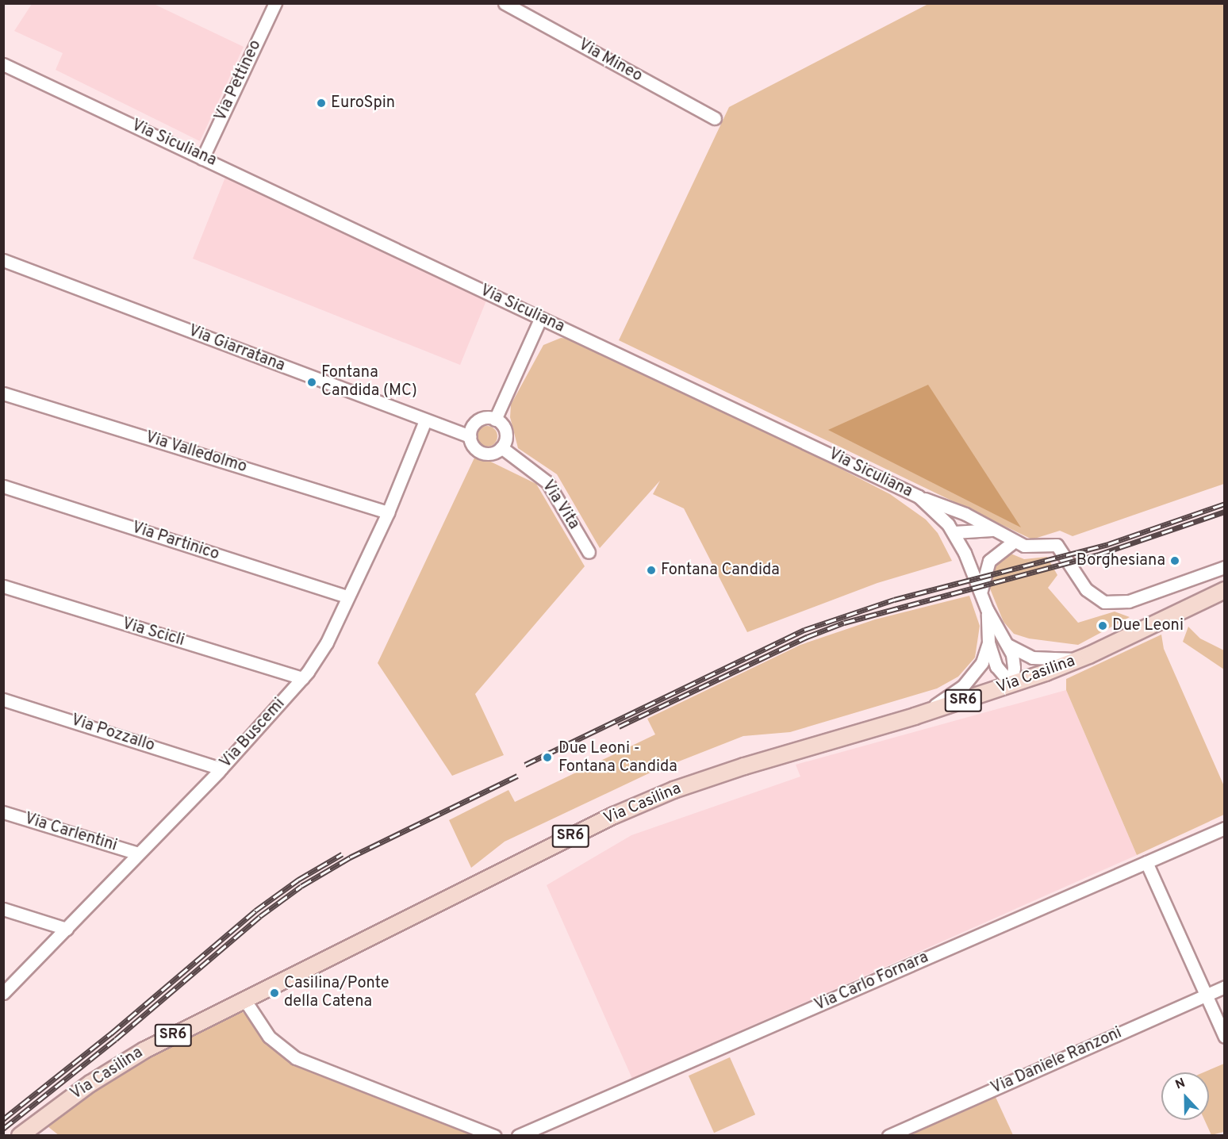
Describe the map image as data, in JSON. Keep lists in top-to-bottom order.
{
  "streets": {
    "main road": ["Via Casilina", "SR6"],
    "street": [
      "Via Mineo",
      "Via Pettineo",
      "Via Siculiana",
      "Via Giarratana",
      "Via Valledolmo",
      "Via Vita",
      "Via Partinico",
      "Via Scicli",
      "Via Pozzallo",
      "Via Buscemi",
      "Via Carlentini",
      "Via Carlo Fornara",
      "Via Daniele Ranzoni"
    ]
  },
  "crossings": [
    ["Via Pettineo", "Via Siculiana"],
    ["Via Giarratana", "Via Vita"],
    ["Via Giarratana", "Via Buscemi"],
    ["Via Valledolmo", "Via Buscemi"],
    ["Via Partinico", "Via Buscemi"],
    ["Via Scicli", "Via Buscemi"],
    ["Via Pozzallo", "Via Buscemi"],
    ["Via Buscemi", "Via Carlentini"]
  ],
  "places": [
    "EuroSpin",
    "Fontana Candida (MC)",
    "Borghesiana",
    "Fontana Candida",
    "Due Leoni",
    "Due Leoni - Fontana Candida",
    "Casilina/Ponte della Catena"
  ],
  "north": "top"
}
